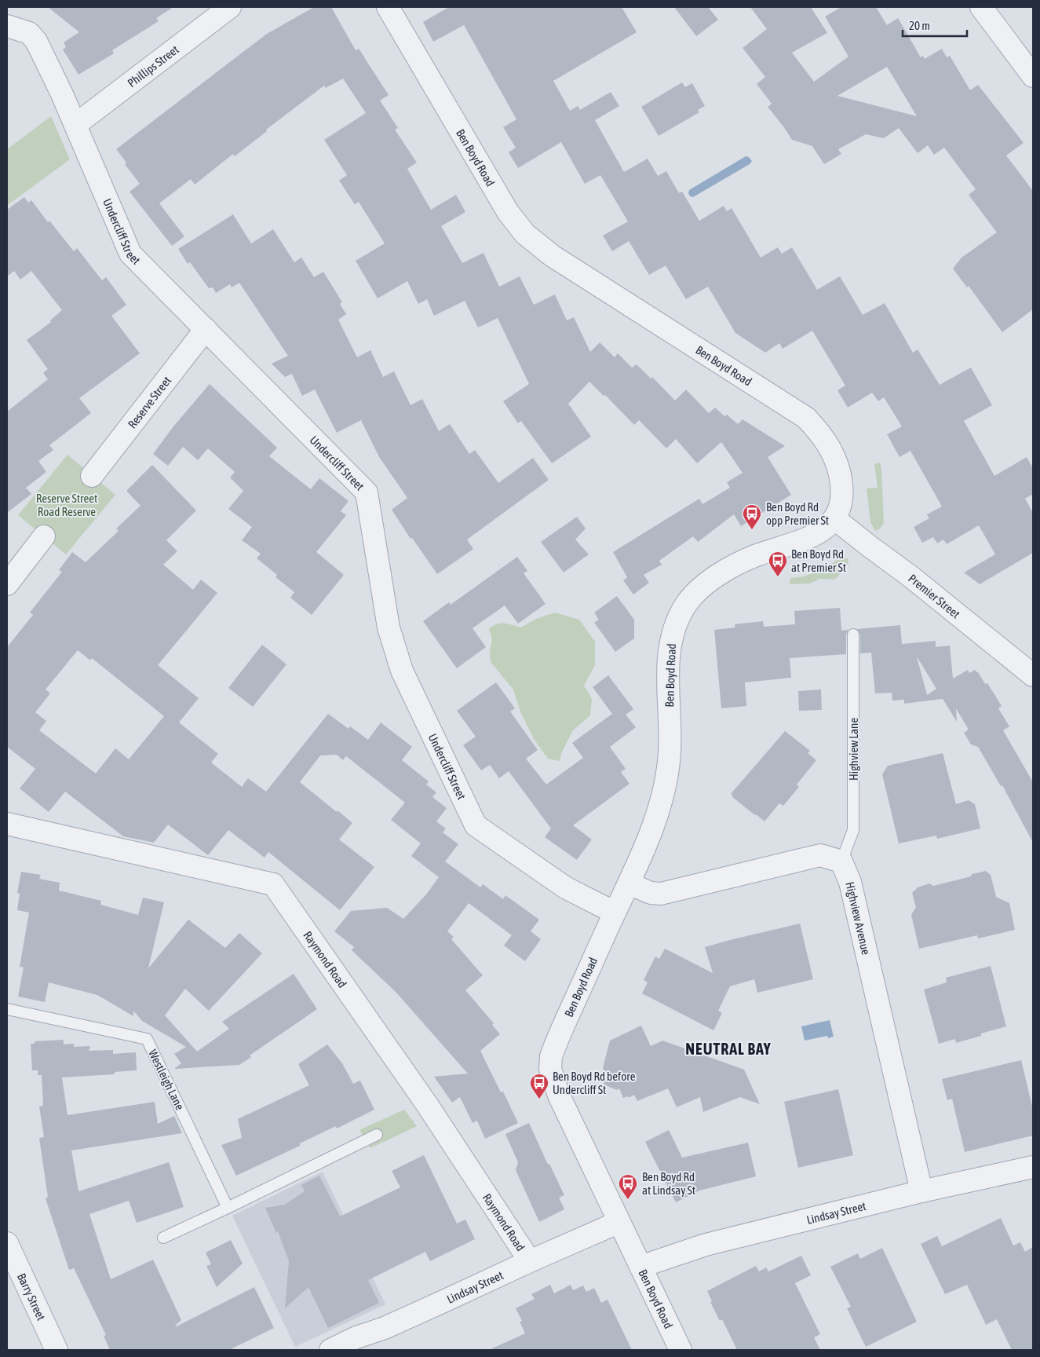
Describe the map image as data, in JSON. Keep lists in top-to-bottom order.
{
  "streets": {
    "street": [
      "Phillips Street",
      "Ben Boyd Road",
      "Undercliff Street",
      "Reserve Street",
      "Premier Street",
      "Highview Avenue",
      "Raymond Road",
      "Lindsay Street",
      "Barry Street"
    ],
    "lane": ["Highview Lane", "Westleigh Lane"]
  },
  "crossings": [
    ["Phillips Street", "Undercliff Street"],
    ["Ben Boyd Road", "Undercliff Street"],
    ["Ben Boyd Road", "Premier Street"],
    ["Ben Boyd Road", "Lindsay Street"],
    ["Undercliff Street", "Reserve Street"],
    ["Highview Lane", "Highview Avenue"],
    ["Highview Avenue", "Lindsay Street"],
    ["Raymond Road", "Lindsay Street"]
  ],
  "districts": ["NEUTRAL BAY"],
  "parks": ["Reserve Street Road Reserve"],
  "places": {
    "bus stop": [
      "Ben Boyd Rd opp Premier St",
      "Ben Boyd Rd at Premier St",
      "Ben Boyd Rd before Undercliff St",
      "Ben Boyd Rd at Lindsay St"
    ]
  },
  "scale_bar": "20 m"
}
